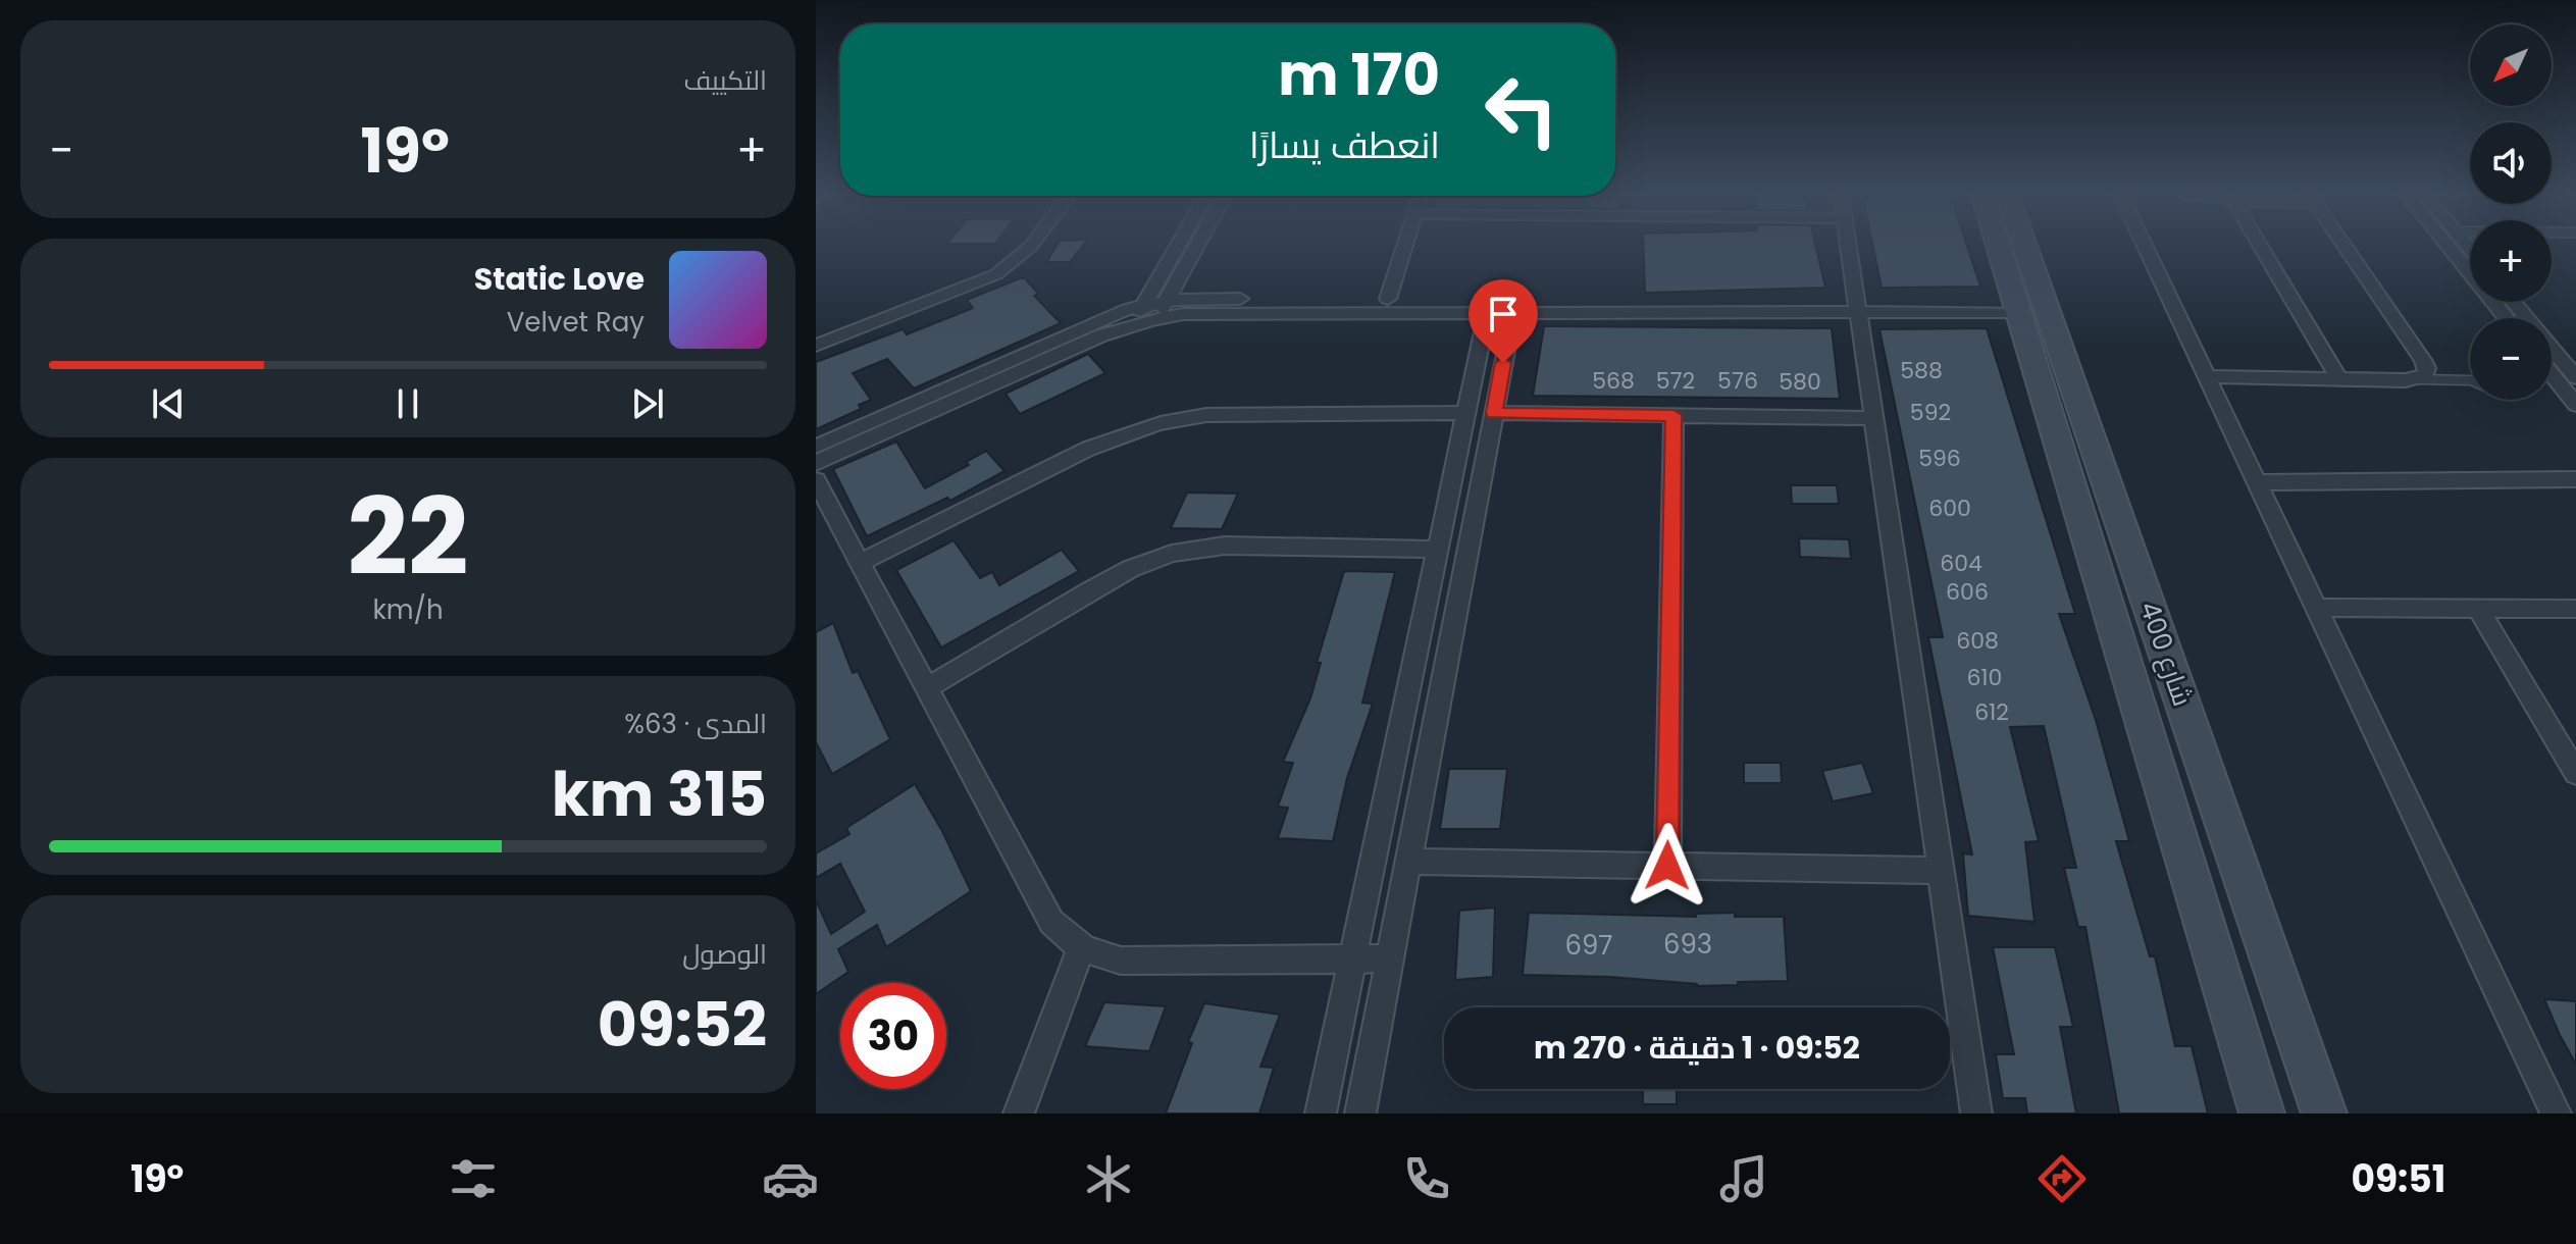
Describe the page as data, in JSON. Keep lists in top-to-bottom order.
{
  "streets": {
    "street": ["شارع 400"]
  },
  "house_numbers": [
    "588",
    "568",
    "572",
    "576",
    "580",
    "592",
    "596",
    "600",
    "604",
    "606",
    "608",
    "610",
    "612",
    "693",
    "697"
  ],
  "north": "bottom left",
  "page": {
    "tile": [
      "التكييف",
      ["22", "km/h"],
      ["المدى · 63%", "315 km"],
      ["الوصول", "09:52"]
    ],
    "map_buttons": ["+", "−"],
    "turn": ["170 m", "انعطف يسارًا"],
    "heat": ["−", "19°", "+"],
    "song": ["Static Love", "Velvet Ray"],
    "limit": "30",
    "trip": "09:52 · 1 دقيقة · 270 m",
    "tabs": ["09:51", "19°"]
  }
}
